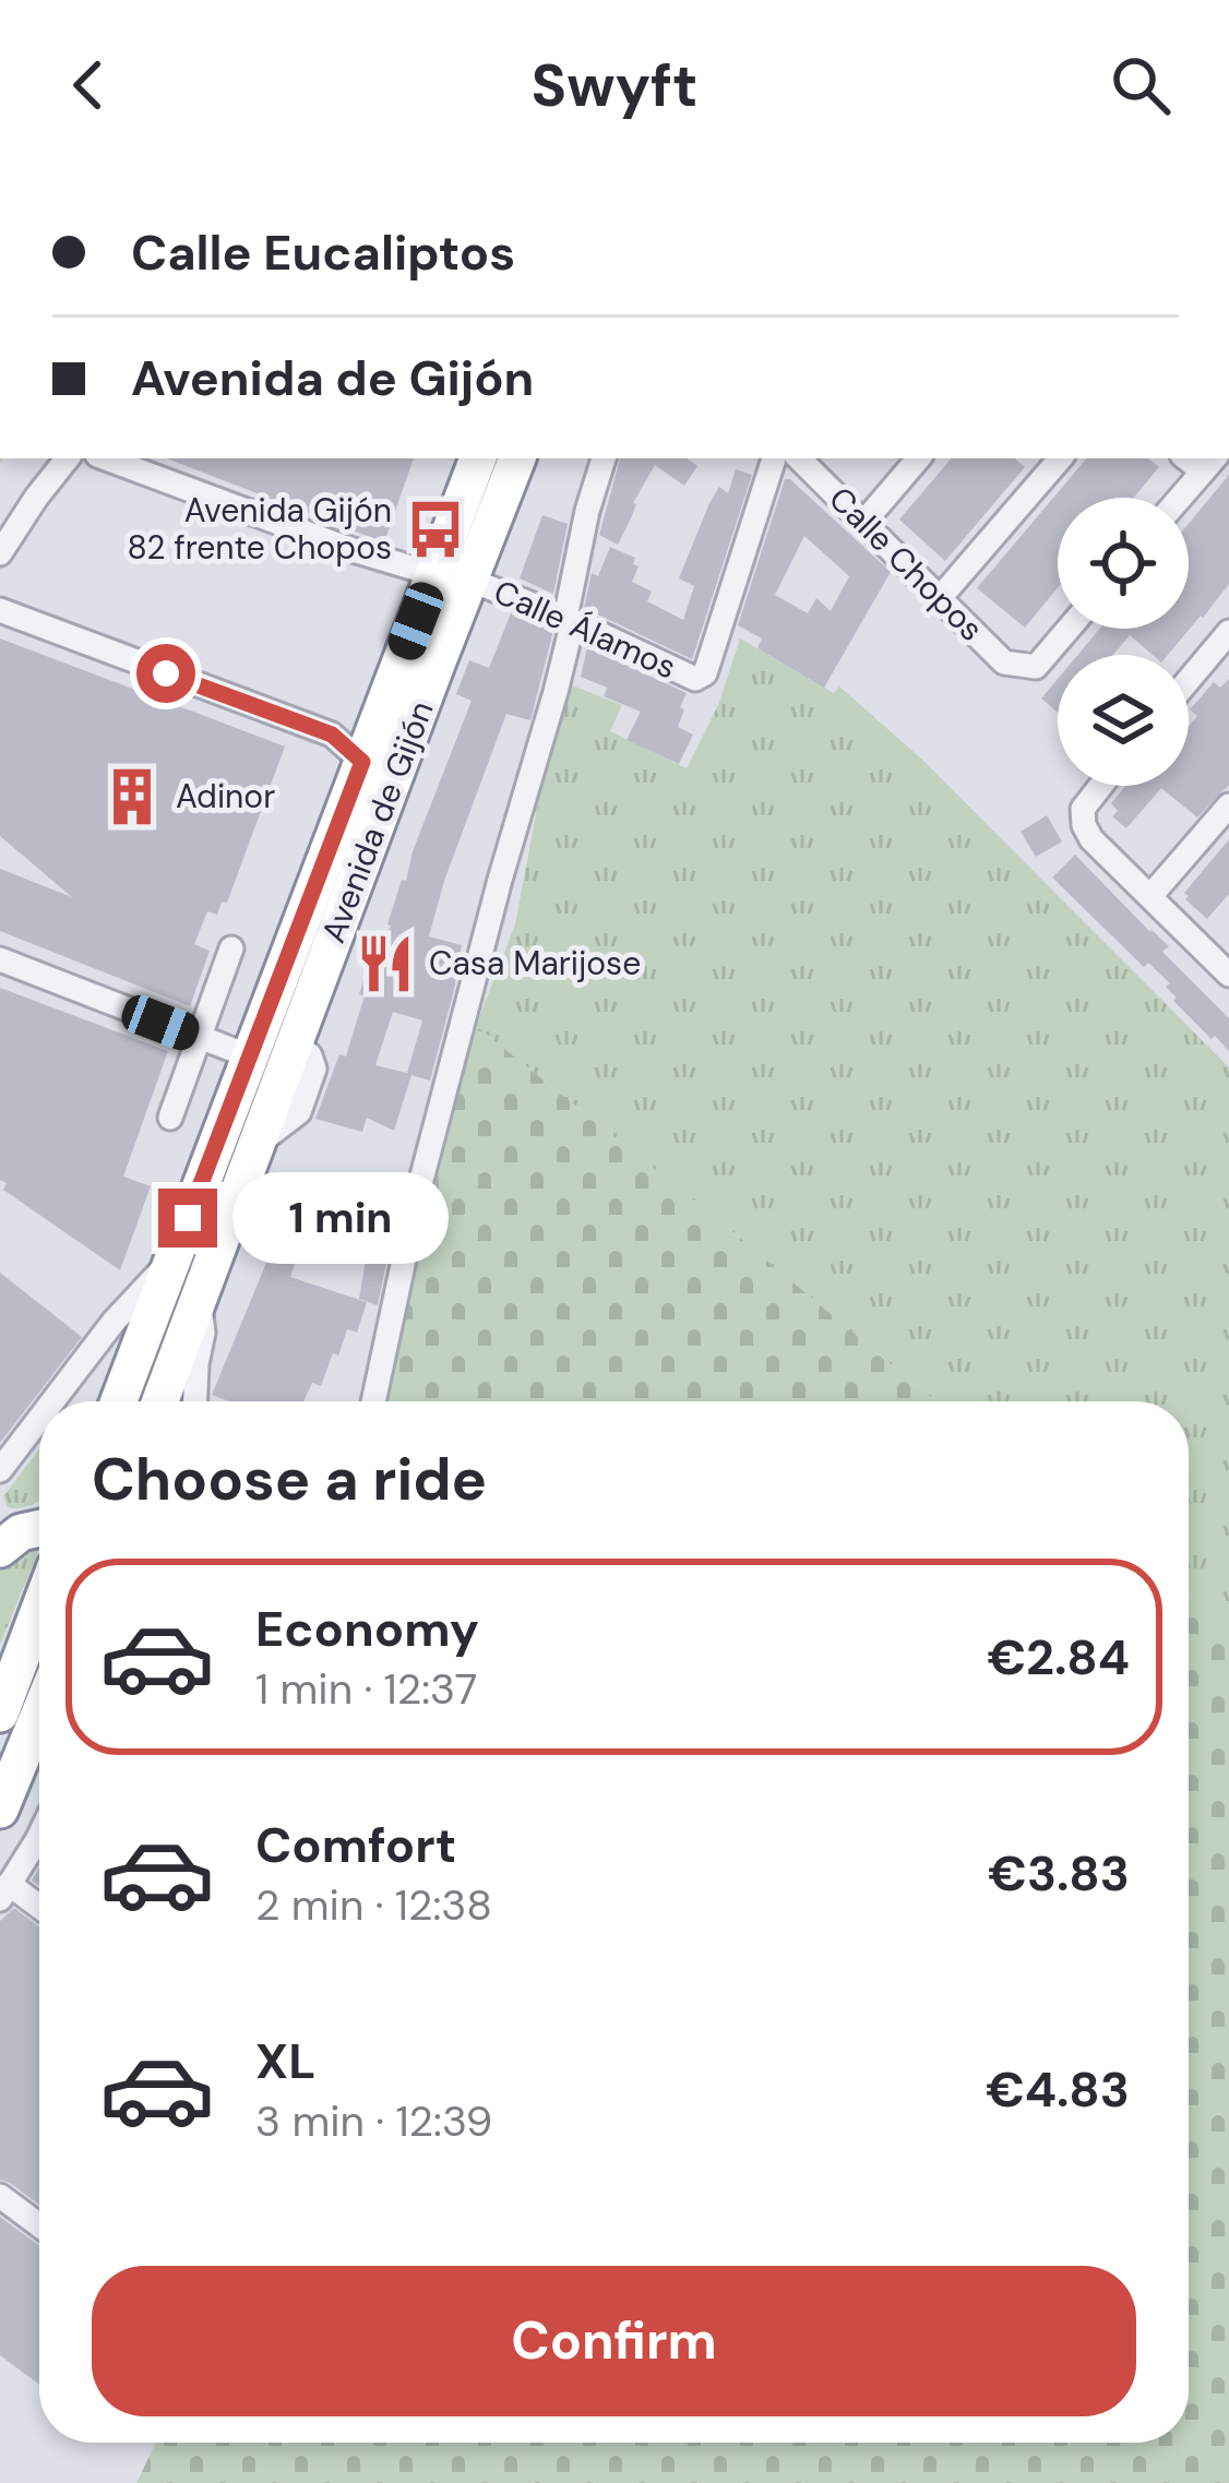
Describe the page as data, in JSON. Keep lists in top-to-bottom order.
{
  "streets": {
    "highway": ["Avenida de Gijón"],
    "street": ["Calle Chopos", "Calle Álamos"]
  },
  "crossings": [
    ["Calle Álamos", "Avenida de Gijón"]
  ],
  "places": {
    "bus stop": ["Avenida Gijón 82 frente Chopos"],
    "building": ["Adinor"],
    "restaurant": ["Casa Marijose"]
  },
  "page": {
    "header": "Swyft",
    "banner": ["Calle Eucaliptos", "Avenida de Gijón"],
    "bubble": "1 min",
    "heading": "Choose a ride",
    "list": [
      {
        "name": "Economy",
        "note": "1 min · 12:37",
        "value": "€2.84"
      },
      {
        "name": "Comfort",
        "note": "2 min · 12:38",
        "value": "€3.83"
      },
      {
        "name": "XL",
        "note": "3 min · 12:39",
        "value": "€4.83"
      }
    ],
    "buttons": "Confirm"
  }
}
